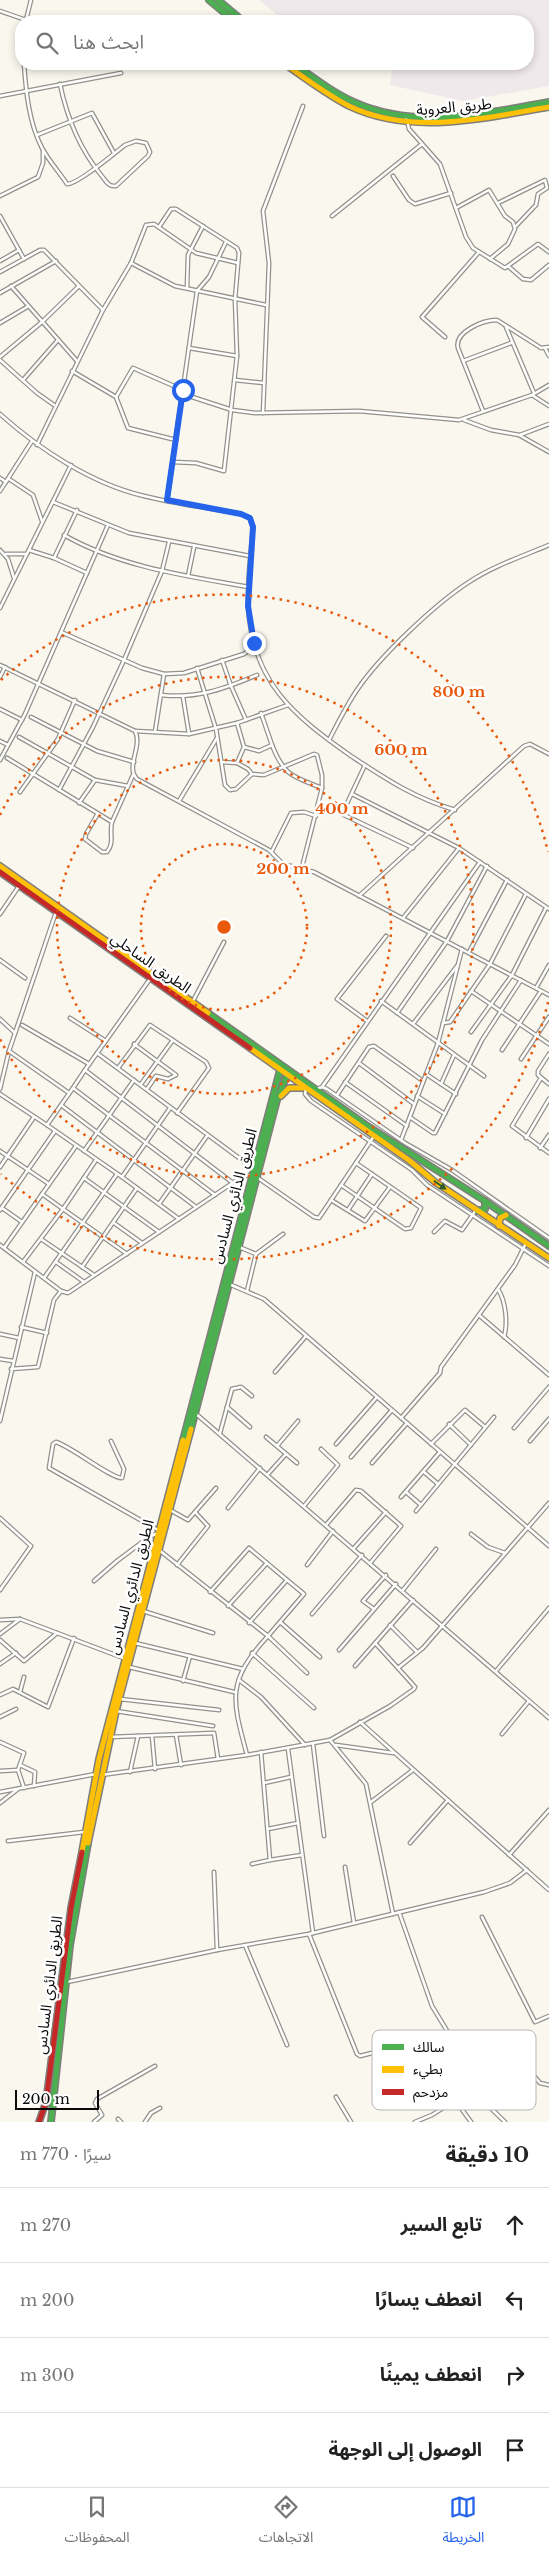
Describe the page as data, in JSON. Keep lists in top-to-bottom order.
{
  "streets": {
    "main road": ["طريق العروبة", "الطريق الساحلي", "الطريق الدائري السادس"]
  },
  "crossings": [
    ["الطريق الساحلي", "الطريق الدائري السادس"]
  ],
  "legend": ["سالك", "بطيء", "مزدحم"],
  "scale_bar": "200 m",
  "page": {
    "search": "ابحث هنا",
    "scale": "200 m",
    "heading": ["10 دقيقة", "سيرًا · 770 m"],
    "list": [
      ["تابع السير", "270 m"],
      ["انعطف يسارًا", "200 m"],
      ["انعطف يمينًا", "300 m"],
      "الوصول إلى الوجهة"
    ],
    "nav": ["الخريطة", "الاتجاهات", "المحفوظات"]
  },
  "rings": [
    "800 m",
    "600 m",
    "400 m",
    "200 m"
  ]
}
